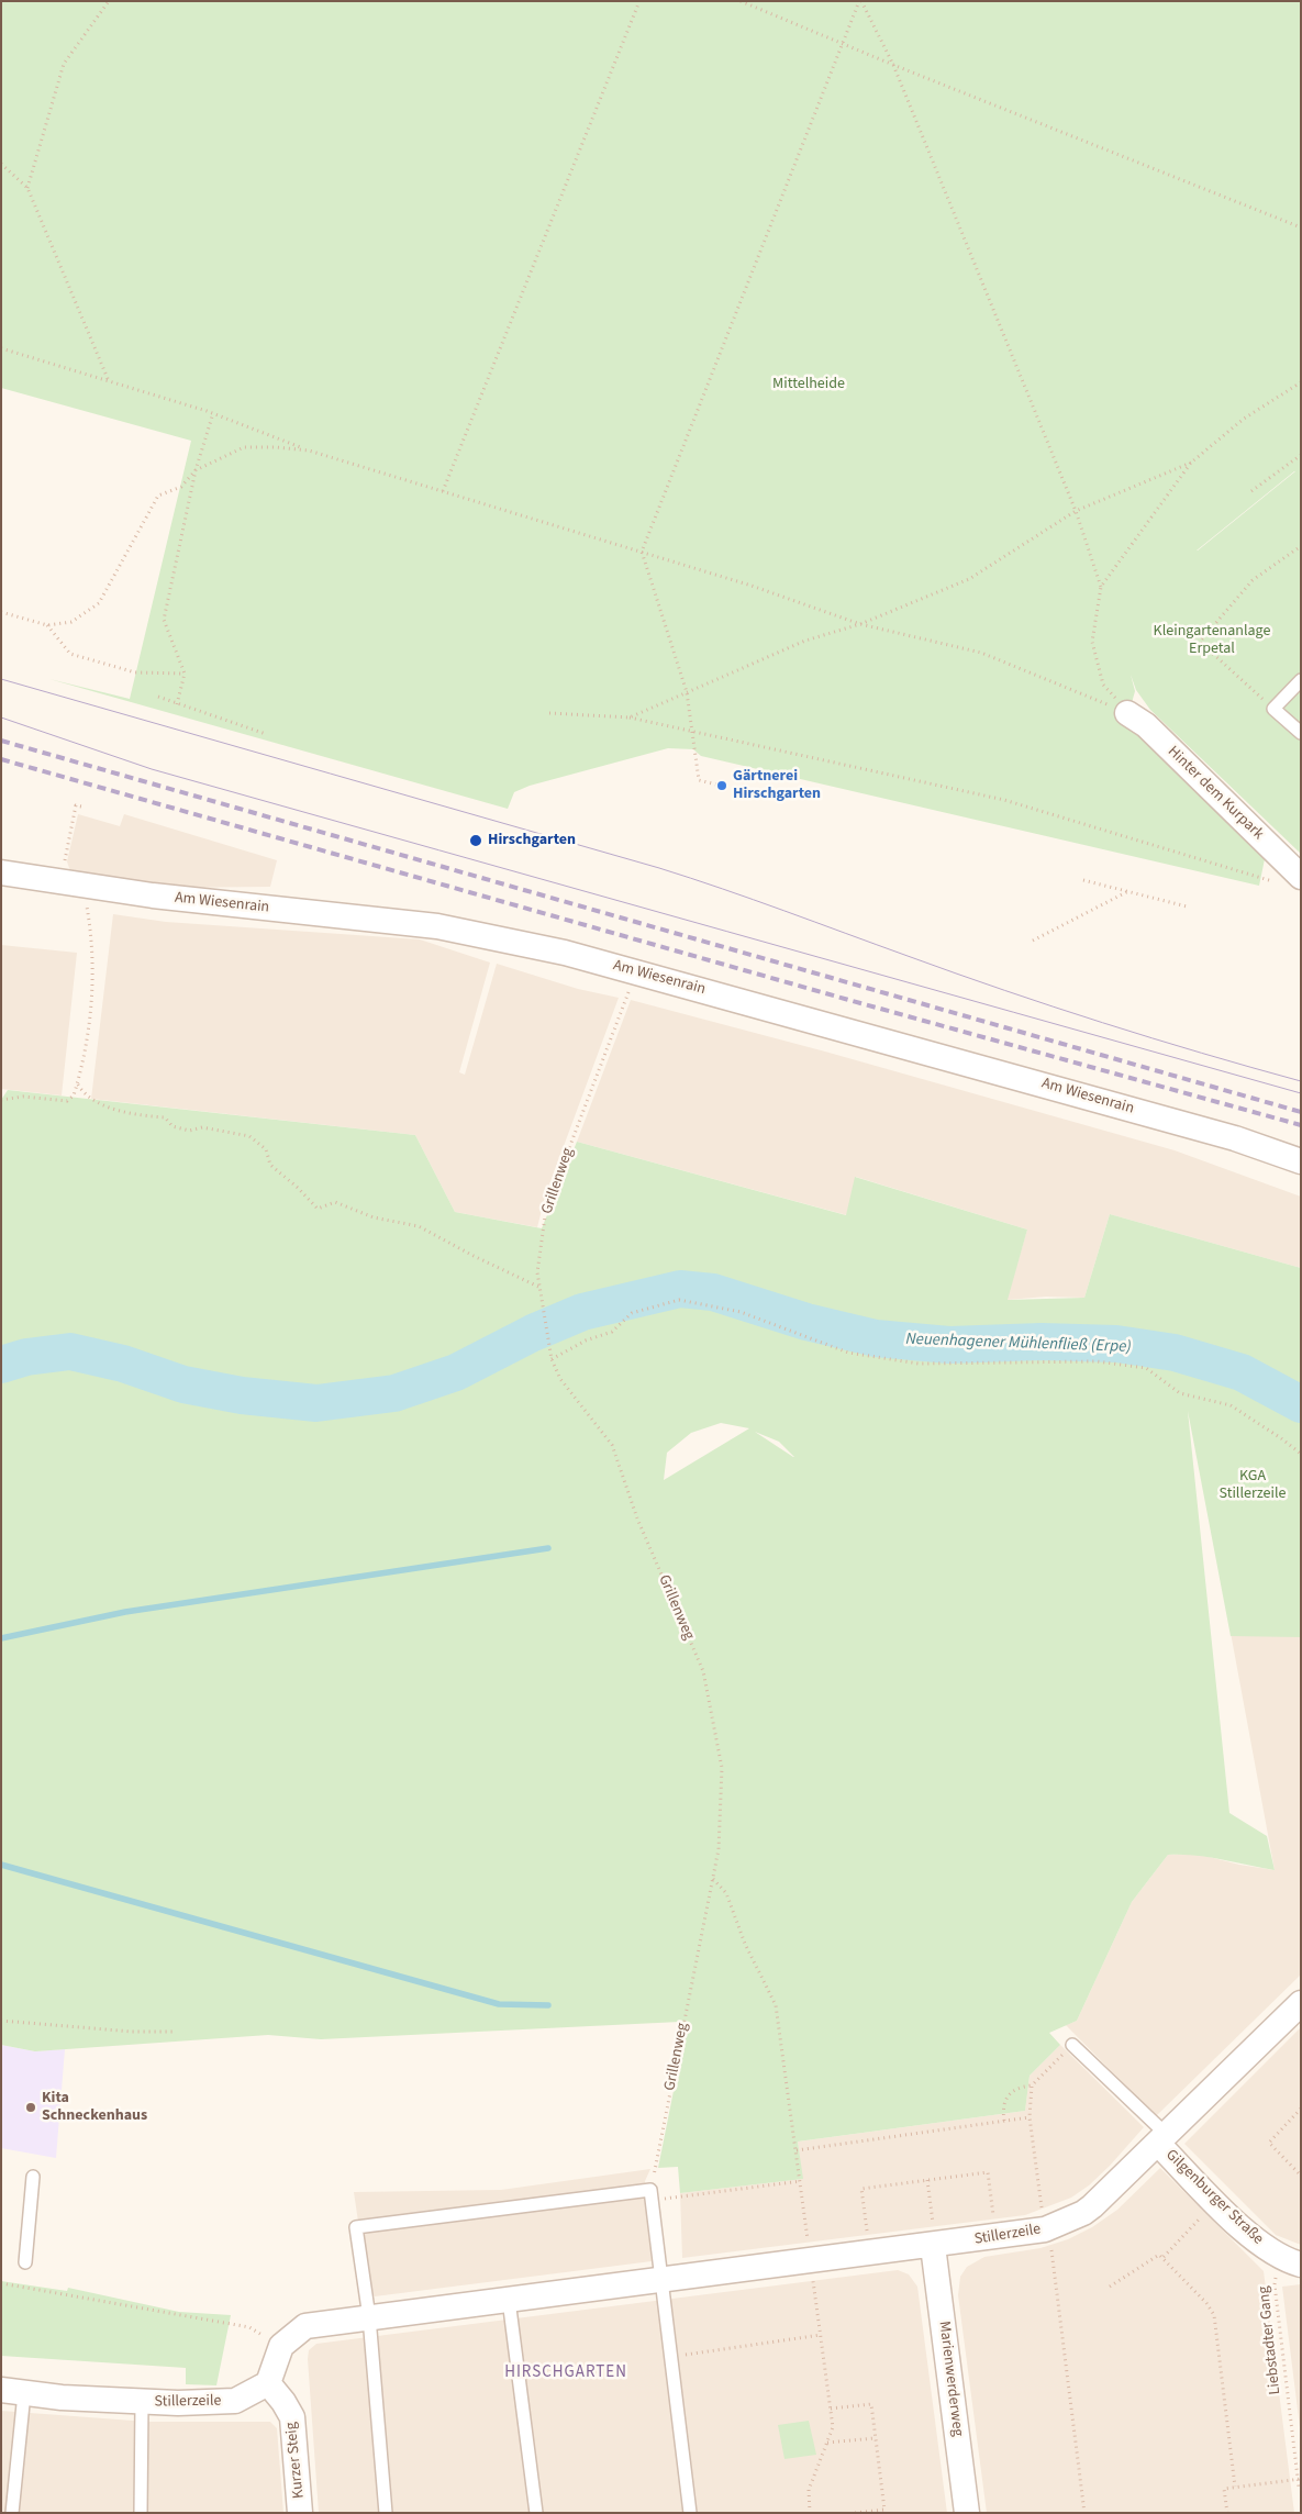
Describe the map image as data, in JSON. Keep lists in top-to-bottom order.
{
  "streets": {
    "street": [
      "Hinter dem Kurpark",
      "Am Wiesenrain",
      "Gilgenburger Straße",
      "Stillerzeile",
      "Marienwerderweg",
      "Kurzer Steig"
    ],
    "path": ["Grillenweg", "Liebstadter Gang"]
  },
  "crossings": [
    ["Am Wiesenrain", "Grillenweg"],
    ["Gilgenburger Straße", "Stillerzeile"],
    ["Gilgenburger Straße", "Liebstadter Gang"],
    ["Stillerzeile", "Marienwerderweg"],
    ["Stillerzeile", "Kurzer Steig"]
  ],
  "districts": ["HIRSCHGARTEN"],
  "water": ["Neuenhagener Mühlenfließ (Erpe)"],
  "parks": ["Mittelheide", "Kleingartenanlage Erpetal", "KGA Stillerzeile"],
  "places": ["Gärtnerei Hirschgarten", "Hirschgarten", "Kita Schneckenhaus"]
}
